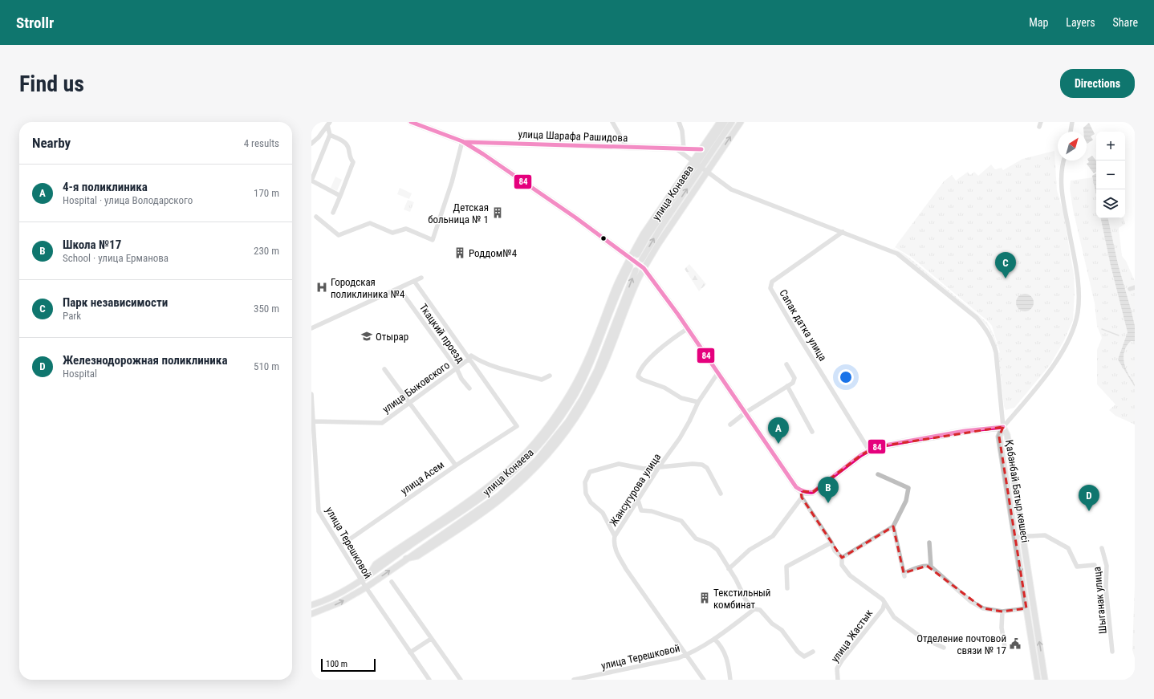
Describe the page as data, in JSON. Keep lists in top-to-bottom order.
{
  "streets": {
    "main road": ["улица Шарафа Рашидова", "улица Конаева", "Қабанбай Батыр көшесі"],
    "street": [
      "Сапак датка улица",
      "Ткацкий проезд",
      "улица Быковского",
      "улица Асем",
      "Жансугурова улица",
      "улица Терешковой",
      "Шыганак улица",
      "улица Жастык"
    ]
  },
  "crossings": [
    ["улица Шарафа Рашидова", "улица Конаева"],
    ["улица Шарафа Рашидова", "Жансугурова улица"],
    ["улица Конаева", "улица Терешковой"],
    ["Ткацкий проезд", "улица Быковского"],
    ["улица Быковского", "улица Асем"],
    ["улица Быковского", "улица Терешковой"],
    ["улица Асем", "улица Терешковой"],
    ["Жансугурова улица", "улица Терешковой"],
    ["Қабанбай Батыр көшесі", "Шыганак улица"]
  ],
  "places": {
    "building": ["Детская больница № 1", "Роддом№4", "Текстильный комбинат"],
    "hospital": ["Городская поликлиника №4"],
    "school or university": ["Отырар"],
    "public building": ["Отделение почтовой связи № 17"]
  },
  "lines": ["transit line 84"],
  "scale_bar": "100 m",
  "north": "top right",
  "page": {
    "header": "Strollr",
    "nav": ["Map", "Layers", "Share"],
    "buttons": "Directions",
    "title": "Find us",
    "heading": ["Nearby", "4 results"],
    "map_buttons": ["+", "−"],
    "list": [
      {
        "mark": "A",
        "name": "4-я поликлиника",
        "note": "Hospital · улица Володарского",
        "value": "170 m"
      },
      {
        "mark": "B",
        "name": "Школа №17",
        "note": "School · улица Ерманова",
        "value": "230 m"
      },
      {
        "mark": "C",
        "name": "Парк независимости",
        "note": "Park",
        "value": "350 m"
      },
      {
        "mark": "D",
        "name": "Железнодорожная поликлиника",
        "note": "Hospital",
        "value": "510 m"
      }
    ],
    "pins": [
      "C",
      "A",
      "B",
      "D"
    ],
    "scale": "100 m"
  }
}
